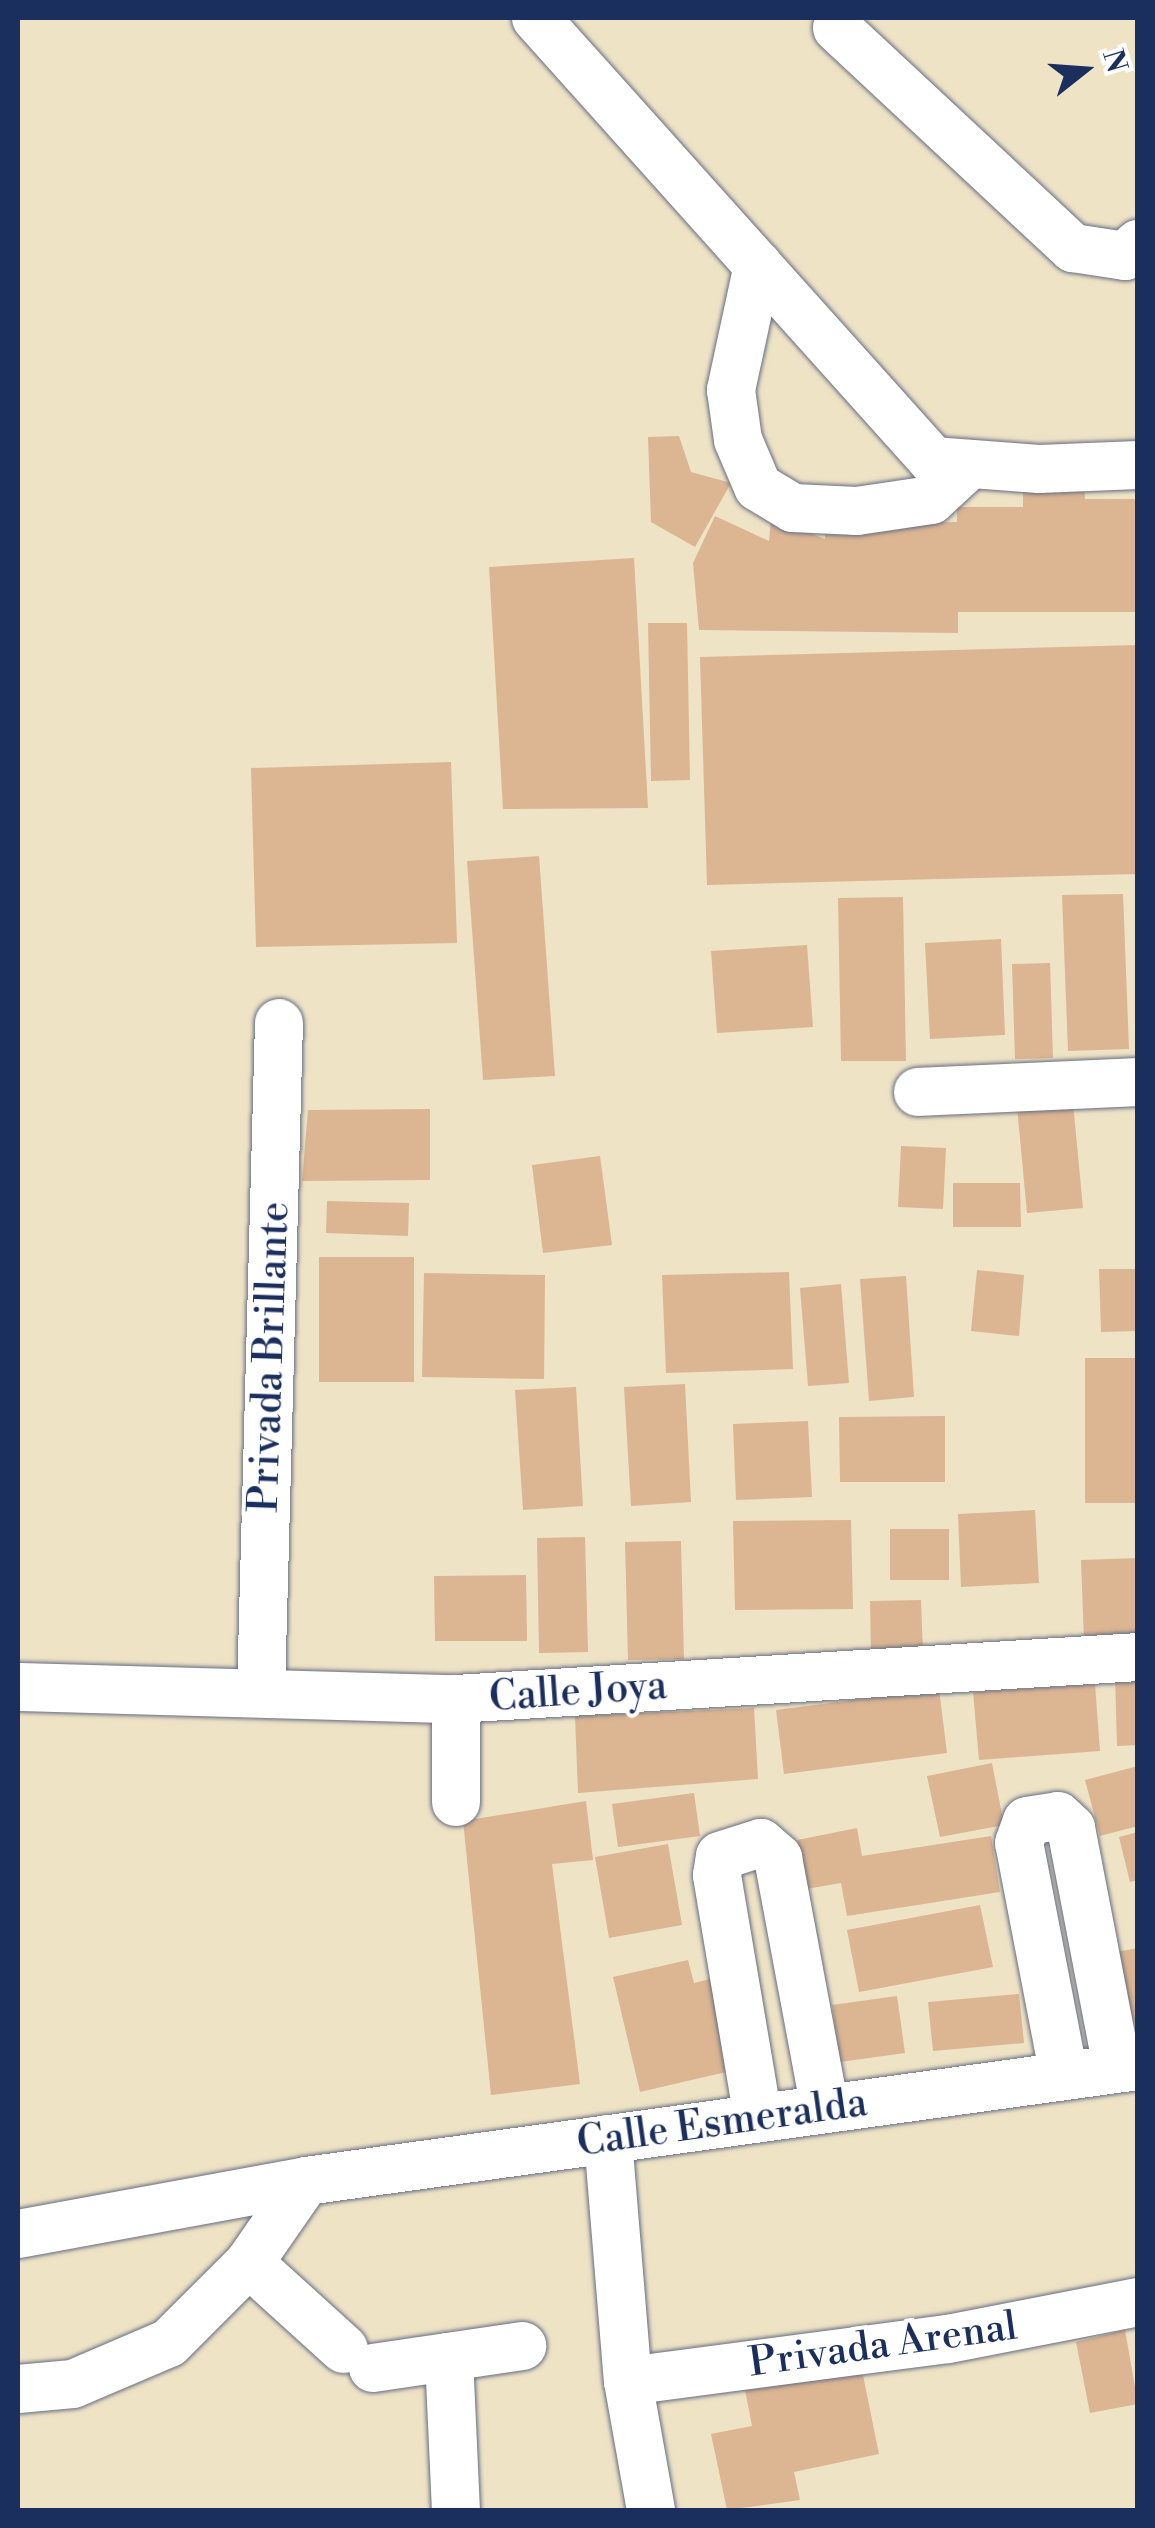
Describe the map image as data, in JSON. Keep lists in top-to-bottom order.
{
  "streets": {
    "street": [
      "Privada Brillante",
      "Calle Joya",
      "Calle Esmeralda",
      "Privada Arenal"
    ]
  },
  "crossings": [
    ["Privada Brillante", "Calle Joya"]
  ],
  "north": "right"
}
